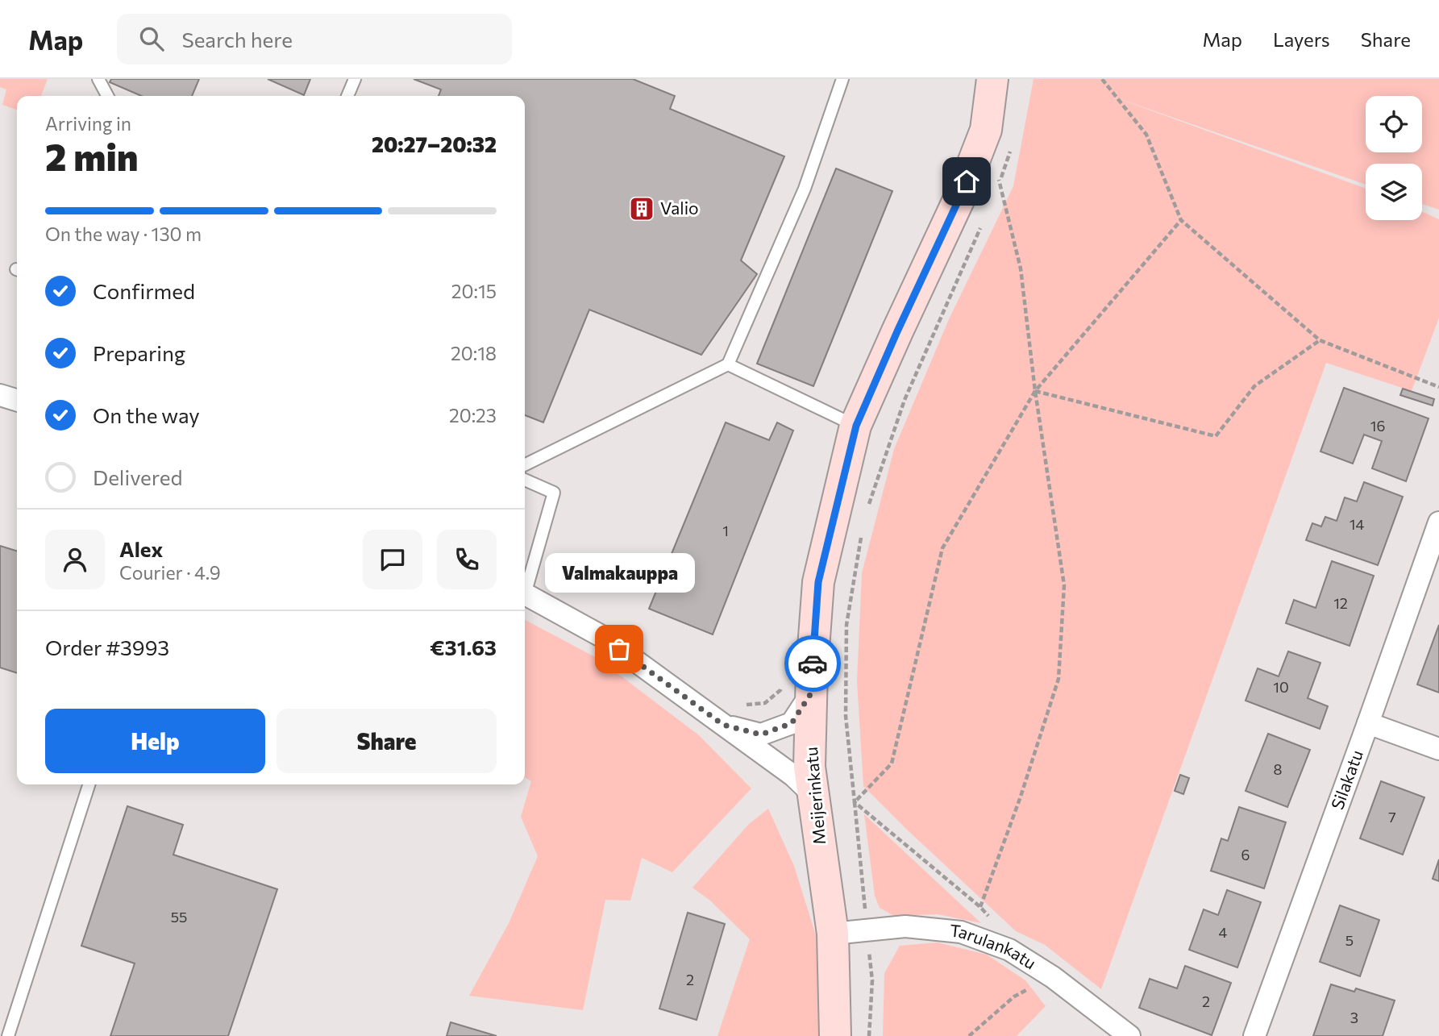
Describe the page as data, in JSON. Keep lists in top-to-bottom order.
{
  "streets": {
    "street": ["Silakatu", "Meijerinkatu", "Tarulankatu"]
  },
  "crossings": [
    ["Meijerinkatu", "Tarulankatu"]
  ],
  "places": {
    "building": ["Valio"],
    "other": ["Valmakauppa"]
  },
  "house_numbers": [
    "16",
    "14",
    "1",
    "12",
    "10",
    "8",
    "7",
    "6",
    "55",
    "4",
    "5",
    "2",
    "2",
    "3"
  ],
  "page": {
    "header": "Map",
    "search": "Search here",
    "nav": ["Map", "Layers", "Share"],
    "heading": ["2 min", "Arriving in", "20:27–20:32"],
    "panel": [
      "Alex",
      "Courier · 4.9",
      "Order #3993",
      "€31.63"
    ],
    "bar": "On the way · 130 m",
    "list": [
      ["Confirmed", "20:15"],
      ["Preparing", "20:18"],
      ["On the way", "20:23"],
      "Delivered"
    ],
    "bubble": "Valmakauppa",
    "buttons": ["Help", "Share"]
  }
}
